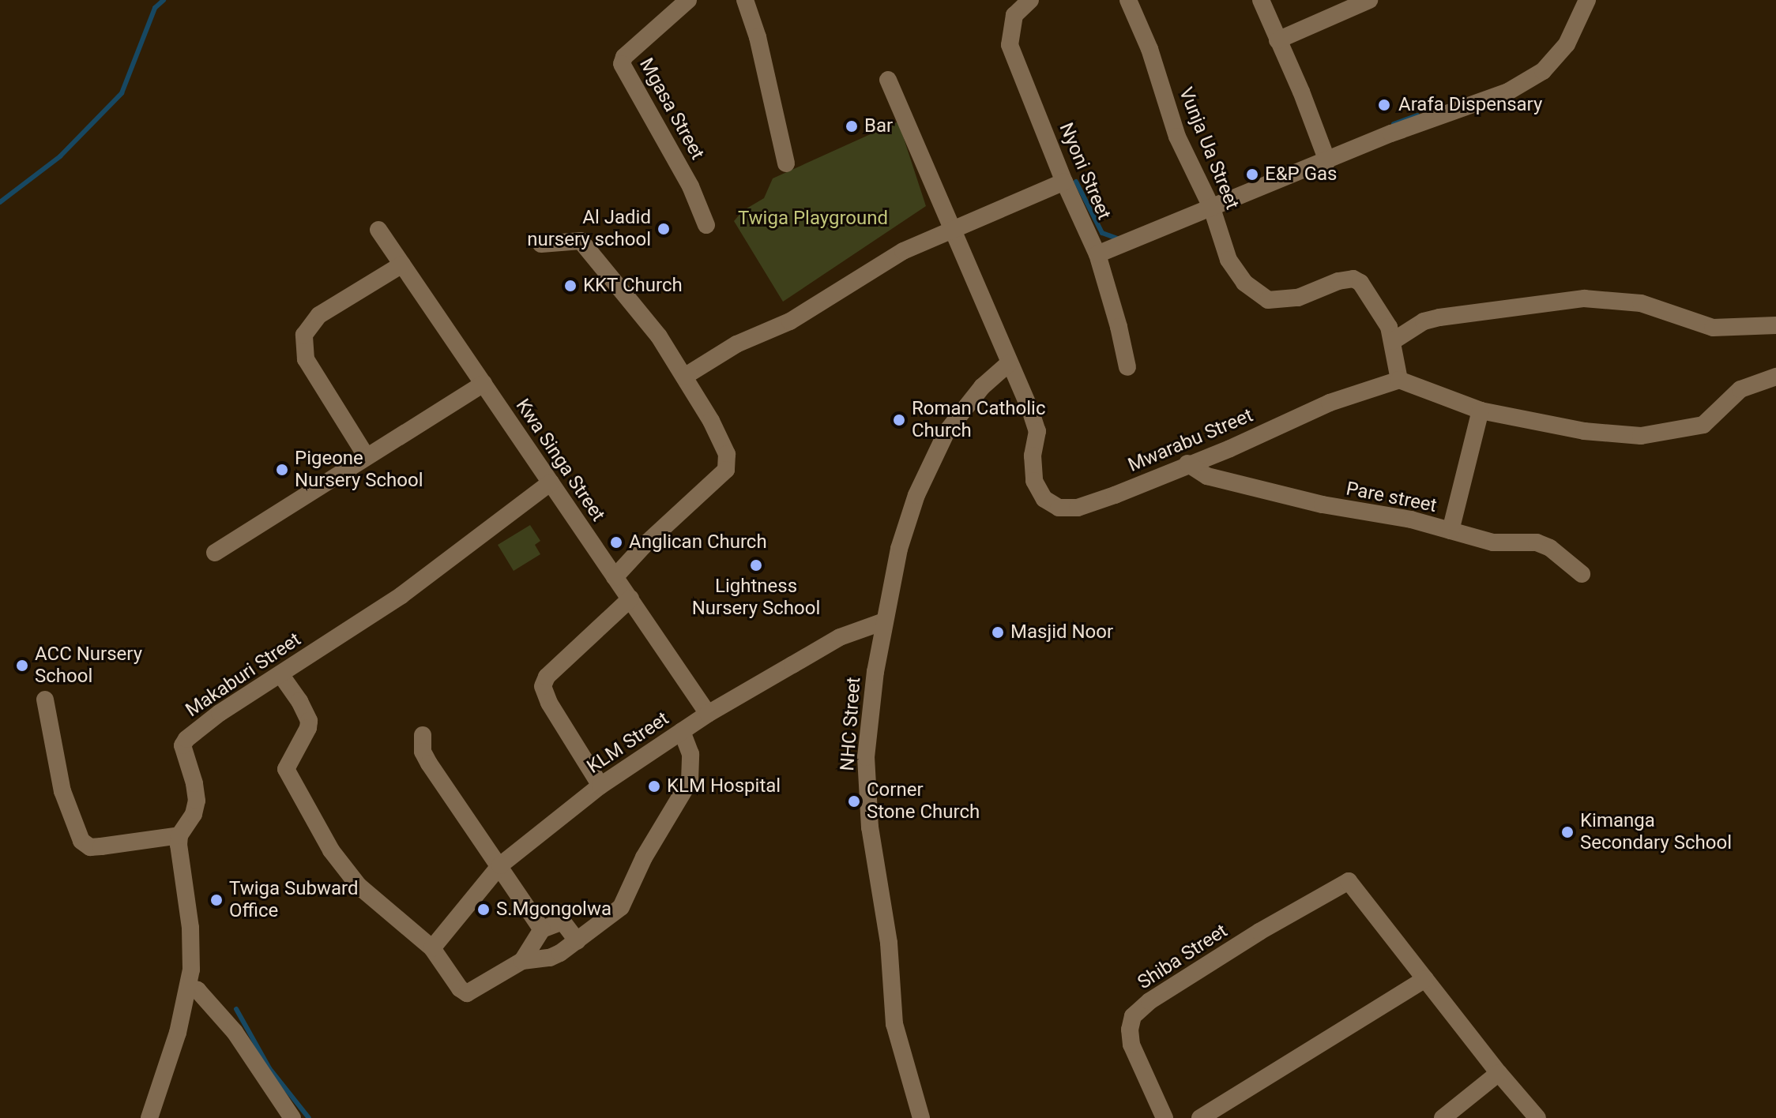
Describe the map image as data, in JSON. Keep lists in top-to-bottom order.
{
  "streets": {
    "street": [
      "Mgasa Street",
      "Vunja Ua Street",
      "Nyoni Street",
      "Mwarabu Street",
      "Kwa Singa Street",
      "Pare street",
      "Makaburi Street",
      "NHC Street",
      "KLM Street",
      "Shiba Street"
    ]
  },
  "crossings": [
    ["Mwarabu Street", "Pare street"],
    ["Mwarabu Street", "NHC Street"],
    ["Kwa Singa Street", "Makaburi Street"],
    ["Kwa Singa Street", "KLM Street"],
    ["NHC Street", "KLM Street"]
  ],
  "parks": ["Twiga Playground"],
  "places": [
    "Arafa Dispensary",
    "Bar",
    "E&P Gas",
    "Al Jadid nursery school",
    "KKT Church",
    "Roman Catholic Church",
    "Pigeone Nursery School",
    "Anglican Church",
    "Lightness Nursery School",
    "Masjid Noor",
    "ACC Nursery School",
    "KLM Hospital",
    "Corner Stone Church",
    "Kimanga Secondary School",
    "Twiga Subward Office",
    "S.Mgongolwa"
  ]
}
